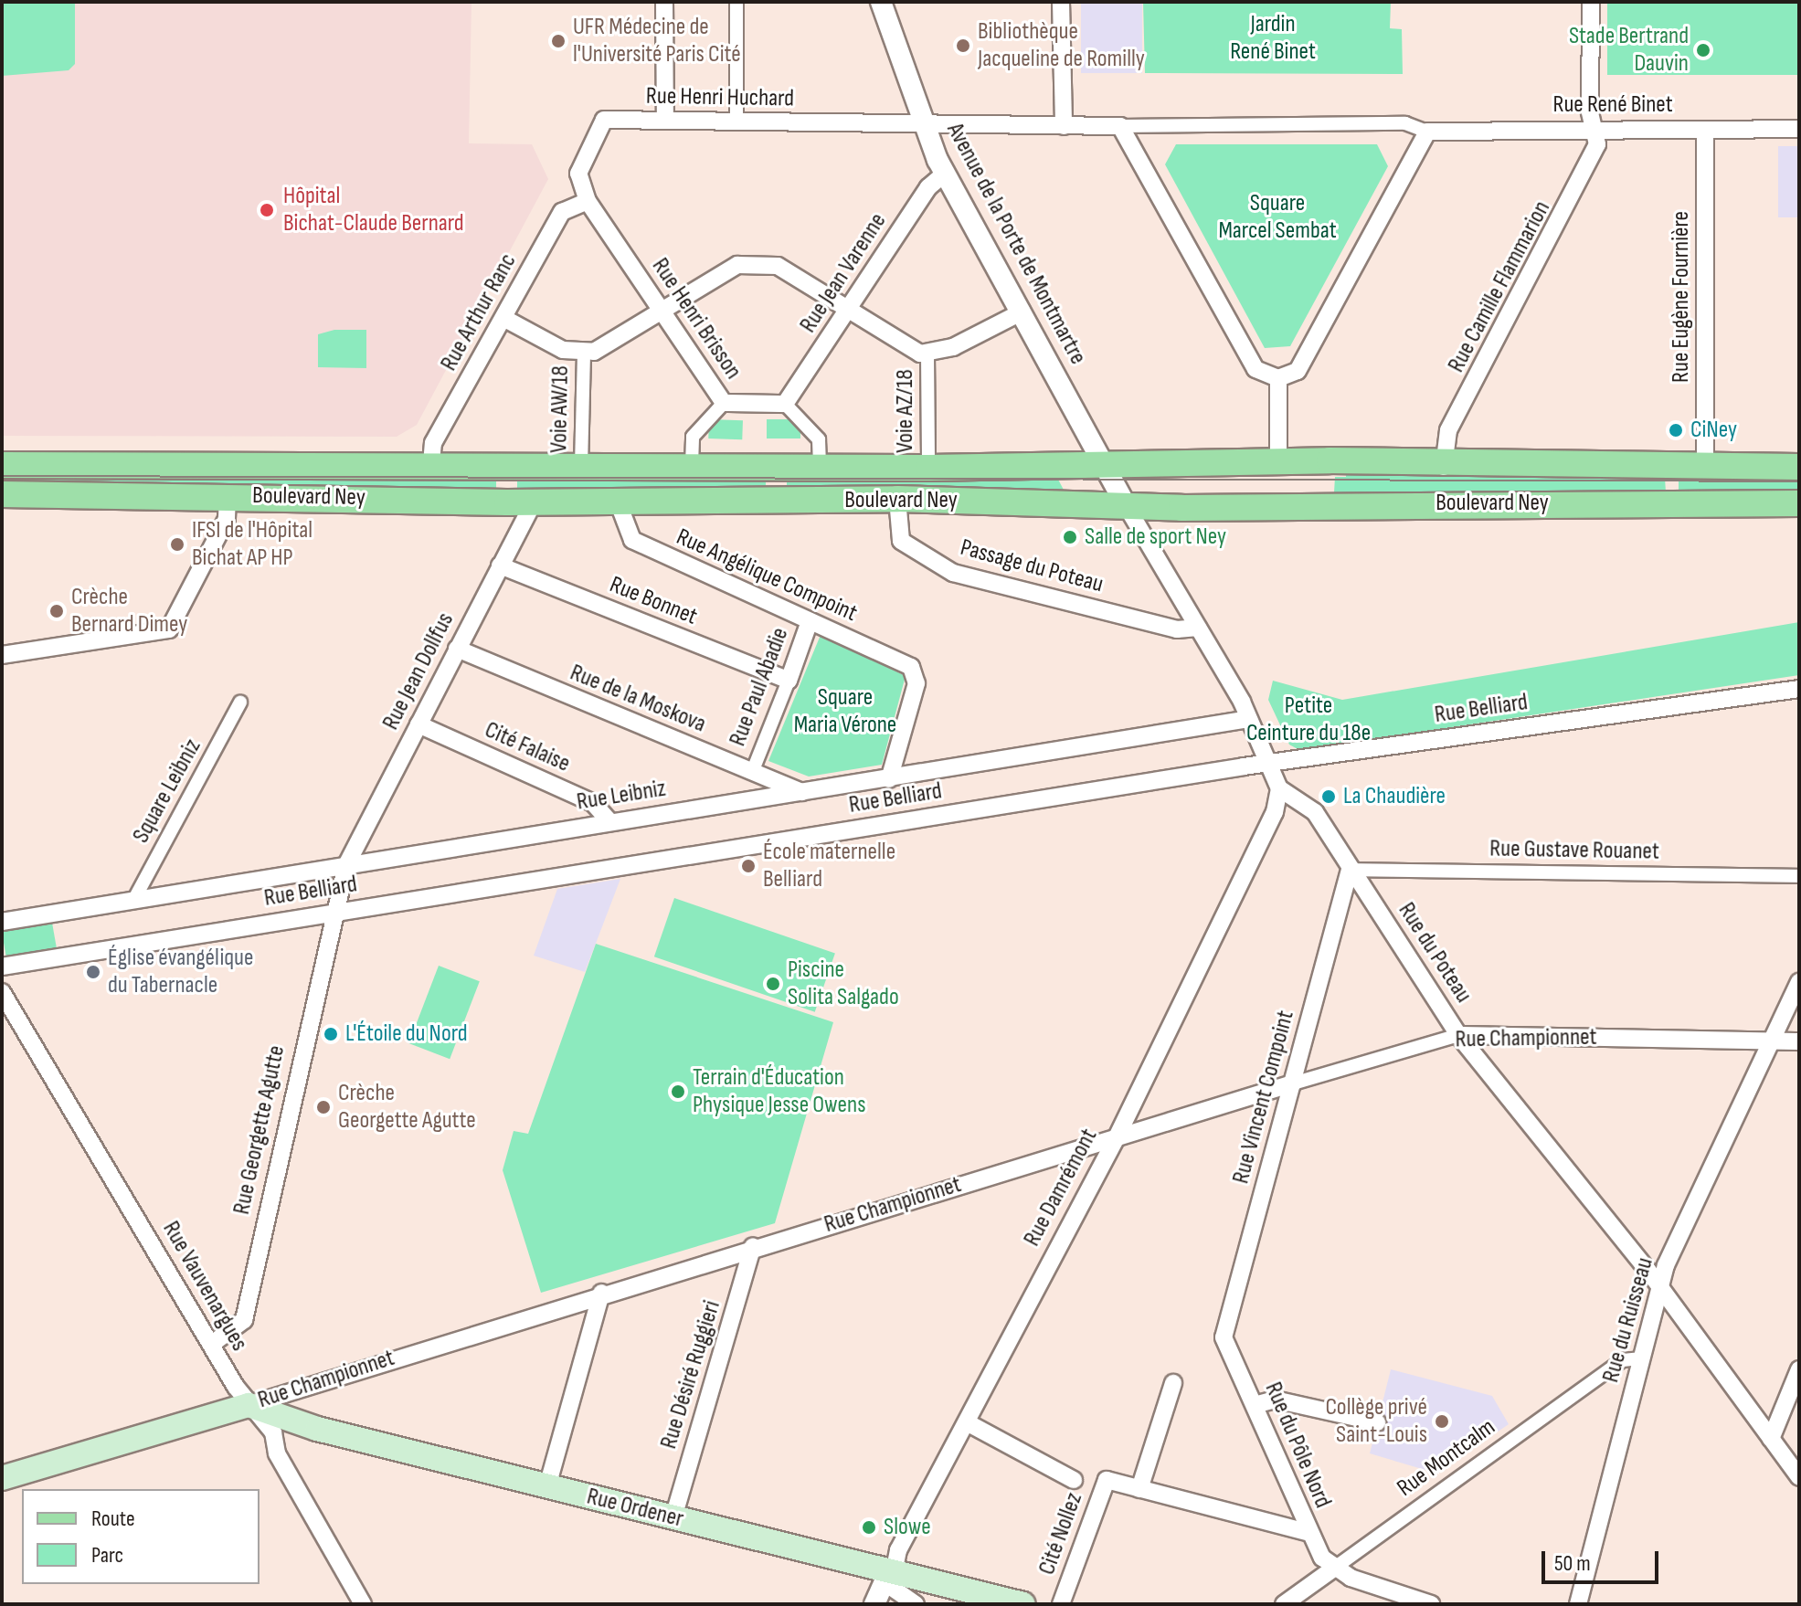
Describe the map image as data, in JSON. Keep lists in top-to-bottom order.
{
  "streets": {
    "main road": ["Boulevard Ney", "Rue Championnet", "Rue Ordener"],
    "street": [
      "Rue Henri Huchard",
      "Rue René Binet",
      "Avenue de la Porte de Montmartre",
      "Rue Jean Varenne",
      "Rue Camille Flammarion",
      "Rue Eugène Fournière",
      "Rue Arthur Ranc",
      "Rue Henri Brisson",
      "Voie AW/18",
      "Voie AZ/18",
      "Passage du Poteau",
      "Rue Angélique Compoint",
      "Rue Bonnet",
      "Rue Jean Dollfus",
      "Rue Paul Abadie",
      "Rue de la Moskova",
      "Rue Belliard",
      "Cité Falaise",
      "Square Leibniz",
      "Rue Leibniz",
      "Rue Gustave Rouanet",
      "Rue du Poteau",
      "Rue Vincent Compoint",
      "Rue Georgette Agutte",
      "Rue Damrémont",
      "Rue Vauvenargues",
      "Rue du Ruisseau",
      "Rue Désiré Ruggieri",
      "Rue du Pôle Nord",
      "Rue Montcalm",
      "Cité Nollez"
    ]
  },
  "crossings": [
    ["Rue Henri Huchard", "Avenue de la Porte de Montmartre"],
    ["Rue Henri Huchard", "Rue Arthur Ranc"],
    ["Rue Henri Huchard", "Rue Henri Brisson"],
    ["Rue René Binet", "Rue Camille Flammarion"],
    ["Rue René Binet", "Rue Eugène Fournière"],
    ["Avenue de la Porte de Montmartre", "Rue Jean Varenne"],
    ["Avenue de la Porte de Montmartre", "Boulevard Ney"],
    ["Rue Camille Flammarion", "Boulevard Ney"],
    ["Rue Eugène Fournière", "Boulevard Ney"],
    ["Rue Arthur Ranc", "Rue Henri Brisson"],
    ["Rue Arthur Ranc", "Boulevard Ney"],
    ["Rue Henri Brisson", "Boulevard Ney"],
    ["Voie AW/18", "Boulevard Ney"],
    ["Voie AZ/18", "Boulevard Ney"],
    ["Boulevard Ney", "Passage du Poteau"],
    ["Boulevard Ney", "Rue Angélique Compoint"],
    ["Boulevard Ney", "Rue Jean Dollfus"],
    ["Rue Angélique Compoint", "Rue Paul Abadie"],
    ["Rue Angélique Compoint", "Rue Leibniz"],
    ["Rue Bonnet", "Rue Jean Dollfus"],
    ["Rue Bonnet", "Rue Paul Abadie"],
    ["Rue Jean Dollfus", "Rue de la Moskova"],
    ["Rue Jean Dollfus", "Rue Belliard"],
    ["Rue Jean Dollfus", "Cité Falaise"],
    ["Rue Jean Dollfus", "Rue Leibniz"],
    ["Rue Jean Dollfus", "Rue Georgette Agutte"],
    ["Rue Paul Abadie", "Rue de la Moskova"],
    ["Rue de la Moskova", "Rue Leibniz"],
    ["Rue Belliard", "Rue Georgette Agutte"],
    ["Cité Falaise", "Rue Leibniz"],
    ["Square Leibniz", "Rue Leibniz"],
    ["Rue Gustave Rouanet", "Rue du Poteau"],
    ["Rue Gustave Rouanet", "Rue Vincent Compoint"],
    ["Rue du Poteau", "Rue Championnet"],
    ["Rue du Poteau", "Rue Vincent Compoint"],
    ["Rue du Poteau", "Rue Damrémont"],
    ["Rue du Poteau", "Rue du Ruisseau"],
    ["Rue Championnet", "Rue Vincent Compoint"],
    ["Rue Championnet", "Rue Damrémont"],
    ["Rue Championnet", "Rue Vauvenargues"],
    ["Rue Championnet", "Rue du Ruisseau"],
    ["Rue Championnet", "Rue Désiré Ruggieri"],
    ["Rue Championnet", "Rue Ordener"],
    ["Rue Vincent Compoint", "Rue du Pôle Nord"],
    ["Rue Georgette Agutte", "Rue Vauvenargues"],
    ["Rue Damrémont", "Rue Ordener"],
    ["Rue Vauvenargues", "Rue Ordener"],
    ["Rue du Ruisseau", "Rue Montcalm"],
    ["Rue Désiré Ruggieri", "Rue Ordener"],
    ["Rue du Pôle Nord", "Rue Montcalm"]
  ],
  "parks": [
    "Jardin René Binet",
    "Square Marcel Sembat",
    "Square Maria Vérone",
    "Petite Ceinture du 18e"
  ],
  "places": [
    "UFR Médecine de l'Université Paris Cité",
    "Bibliothèque Jacqueline de Romilly",
    "Stade Bertrand Dauvin",
    "Hôpital Bichat-Claude Bernard",
    "CiNey",
    "Salle de sport Ney",
    "IFSI de l'Hôpital Bichat AP HP",
    "Crèche Bernard Dimey",
    "La Chaudière",
    "École maternelle Belliard",
    "Église évangélique du Tabernacle",
    "Piscine Solita Salgado",
    "L'Étoile du Nord",
    "Terrain d'Éducation Physique Jesse Owens",
    "Crèche Georgette Agutte",
    "Collège privé Saint-Louis",
    "Slowe"
  ],
  "legend": ["Route", "Parc"],
  "scale_bar": "50 m"
}
